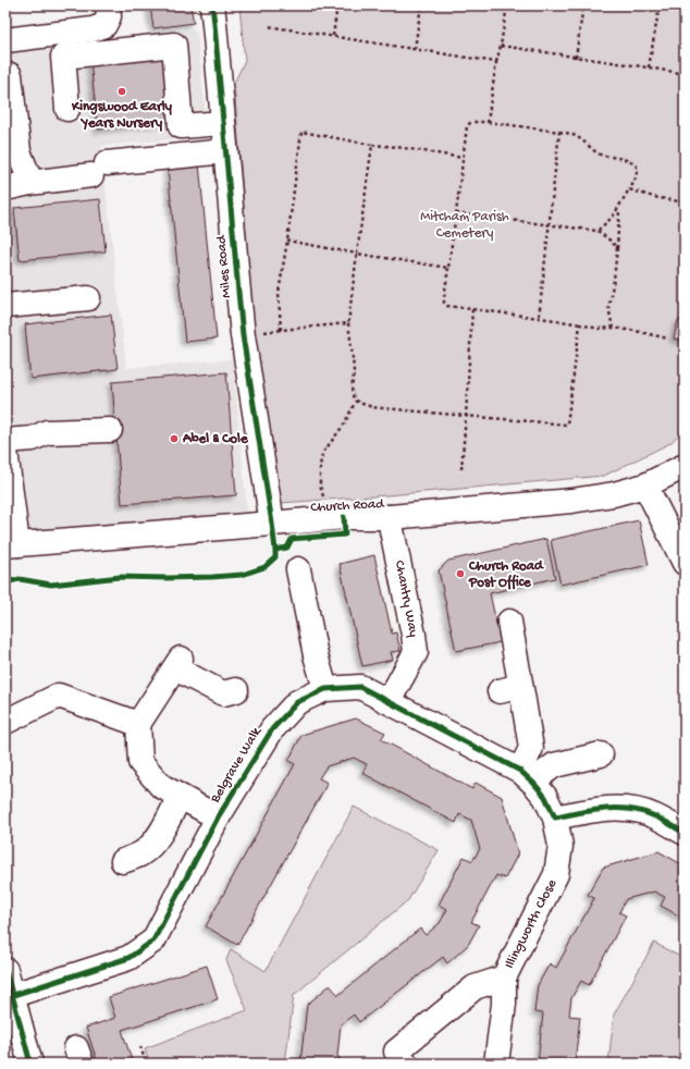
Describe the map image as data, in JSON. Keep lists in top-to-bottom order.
{
  "streets": {
    "street": [
      "Miles Road",
      "Church Road",
      "Chantry Way",
      "Belgrave Walk",
      "Illingworth Close"
    ]
  },
  "crossings": [
    ["Miles Road", "Church Road"],
    ["Church Road", "Chantry Way"],
    ["Chantry Way", "Belgrave Walk"],
    ["Belgrave Walk", "Illingworth Close"]
  ],
  "parks": ["Mitcham Parish Cemetery"],
  "places": ["Kingswood Early Years Nursery", "Abel & Cole", "Church Road Post Office"]
}
